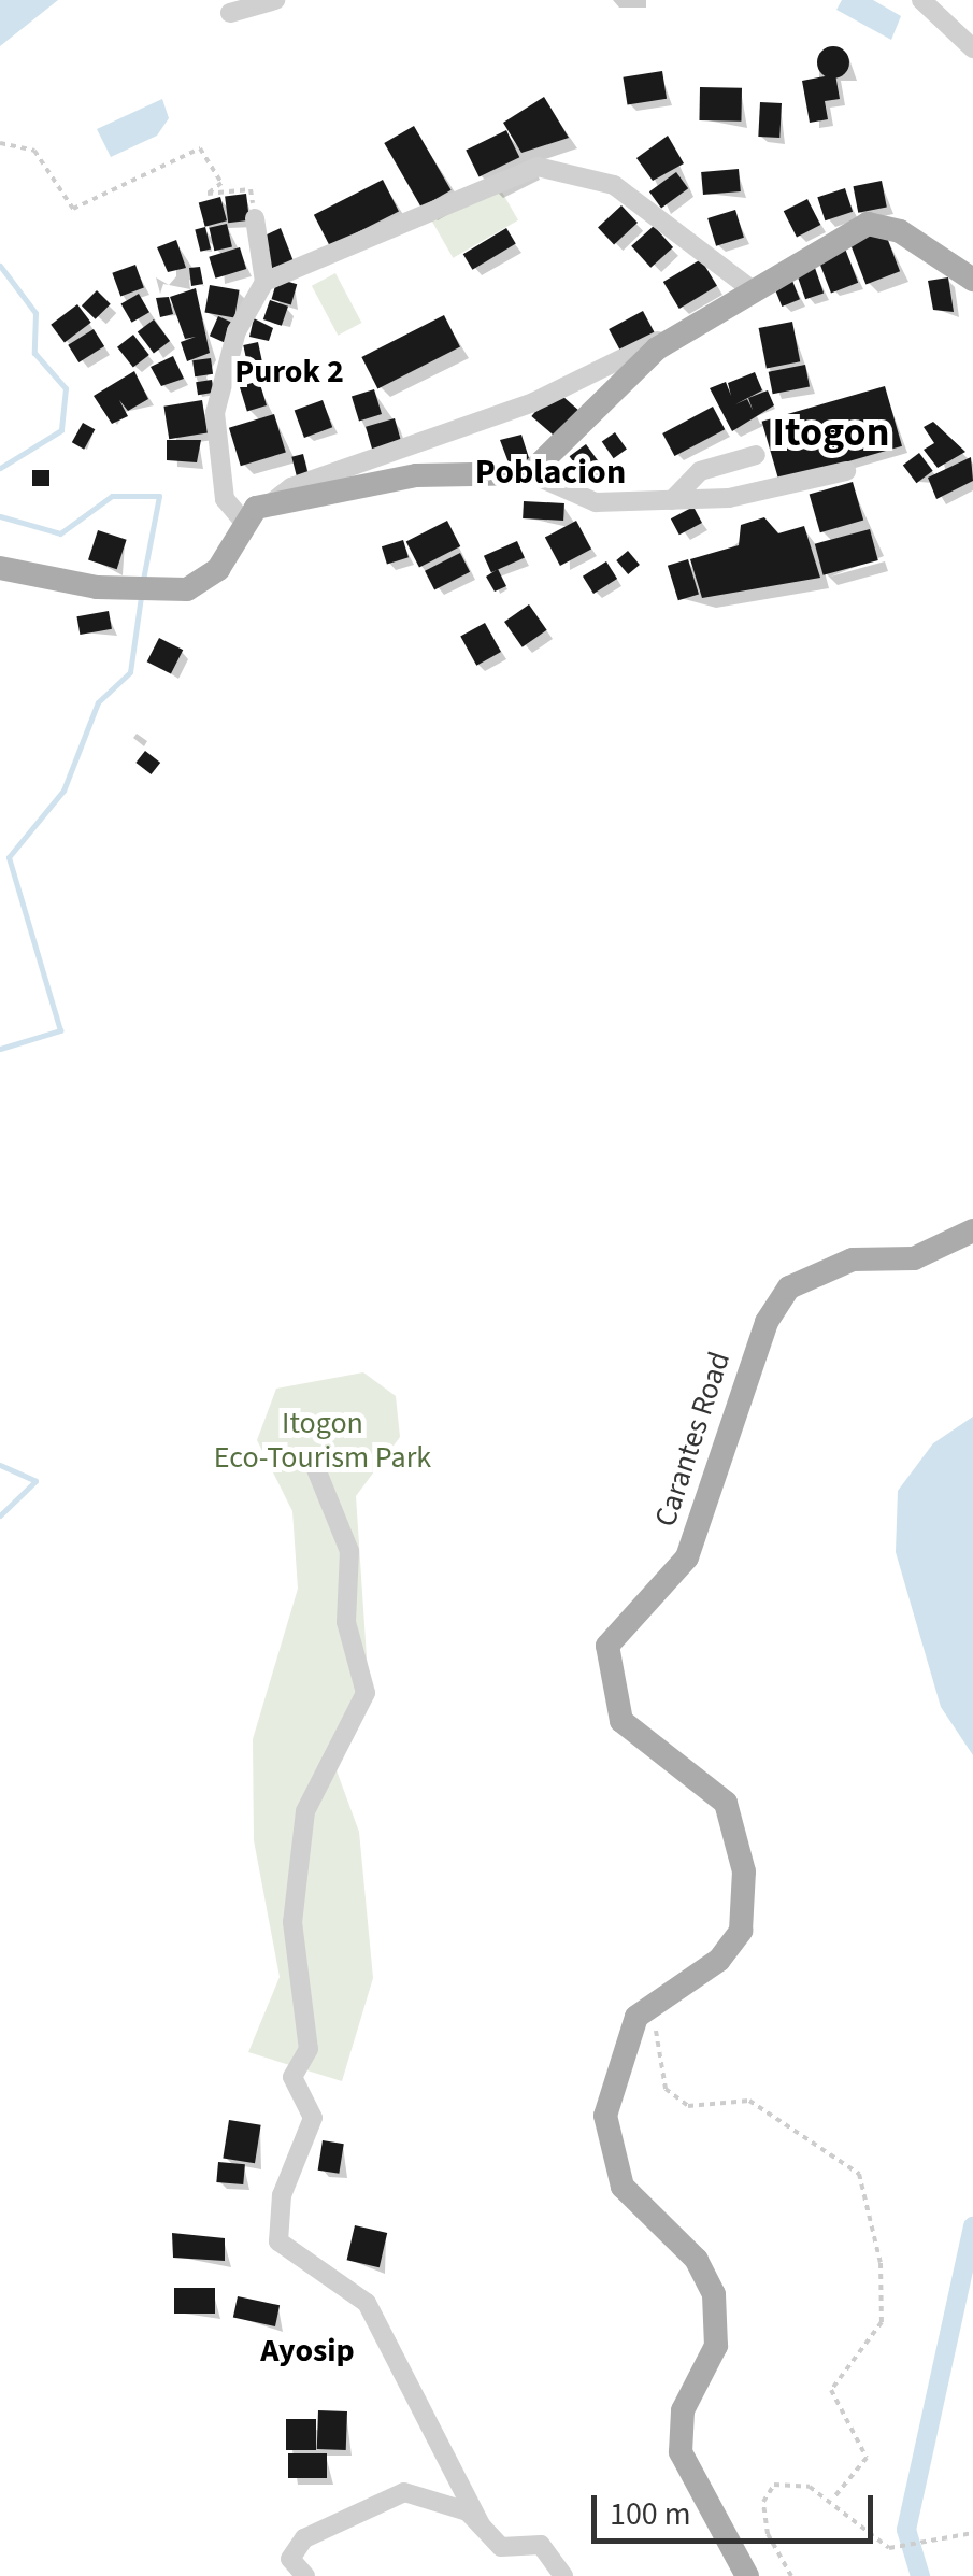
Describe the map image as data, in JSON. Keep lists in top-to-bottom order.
{
  "streets": {
    "main road": ["Carantes Road"]
  },
  "districts": [
    "Purok 2",
    "Itogon",
    "Poblacion",
    "Ayosip"
  ],
  "parks": ["Itogon Eco-Tourism Park"],
  "scale_bar": "100 m"
}
